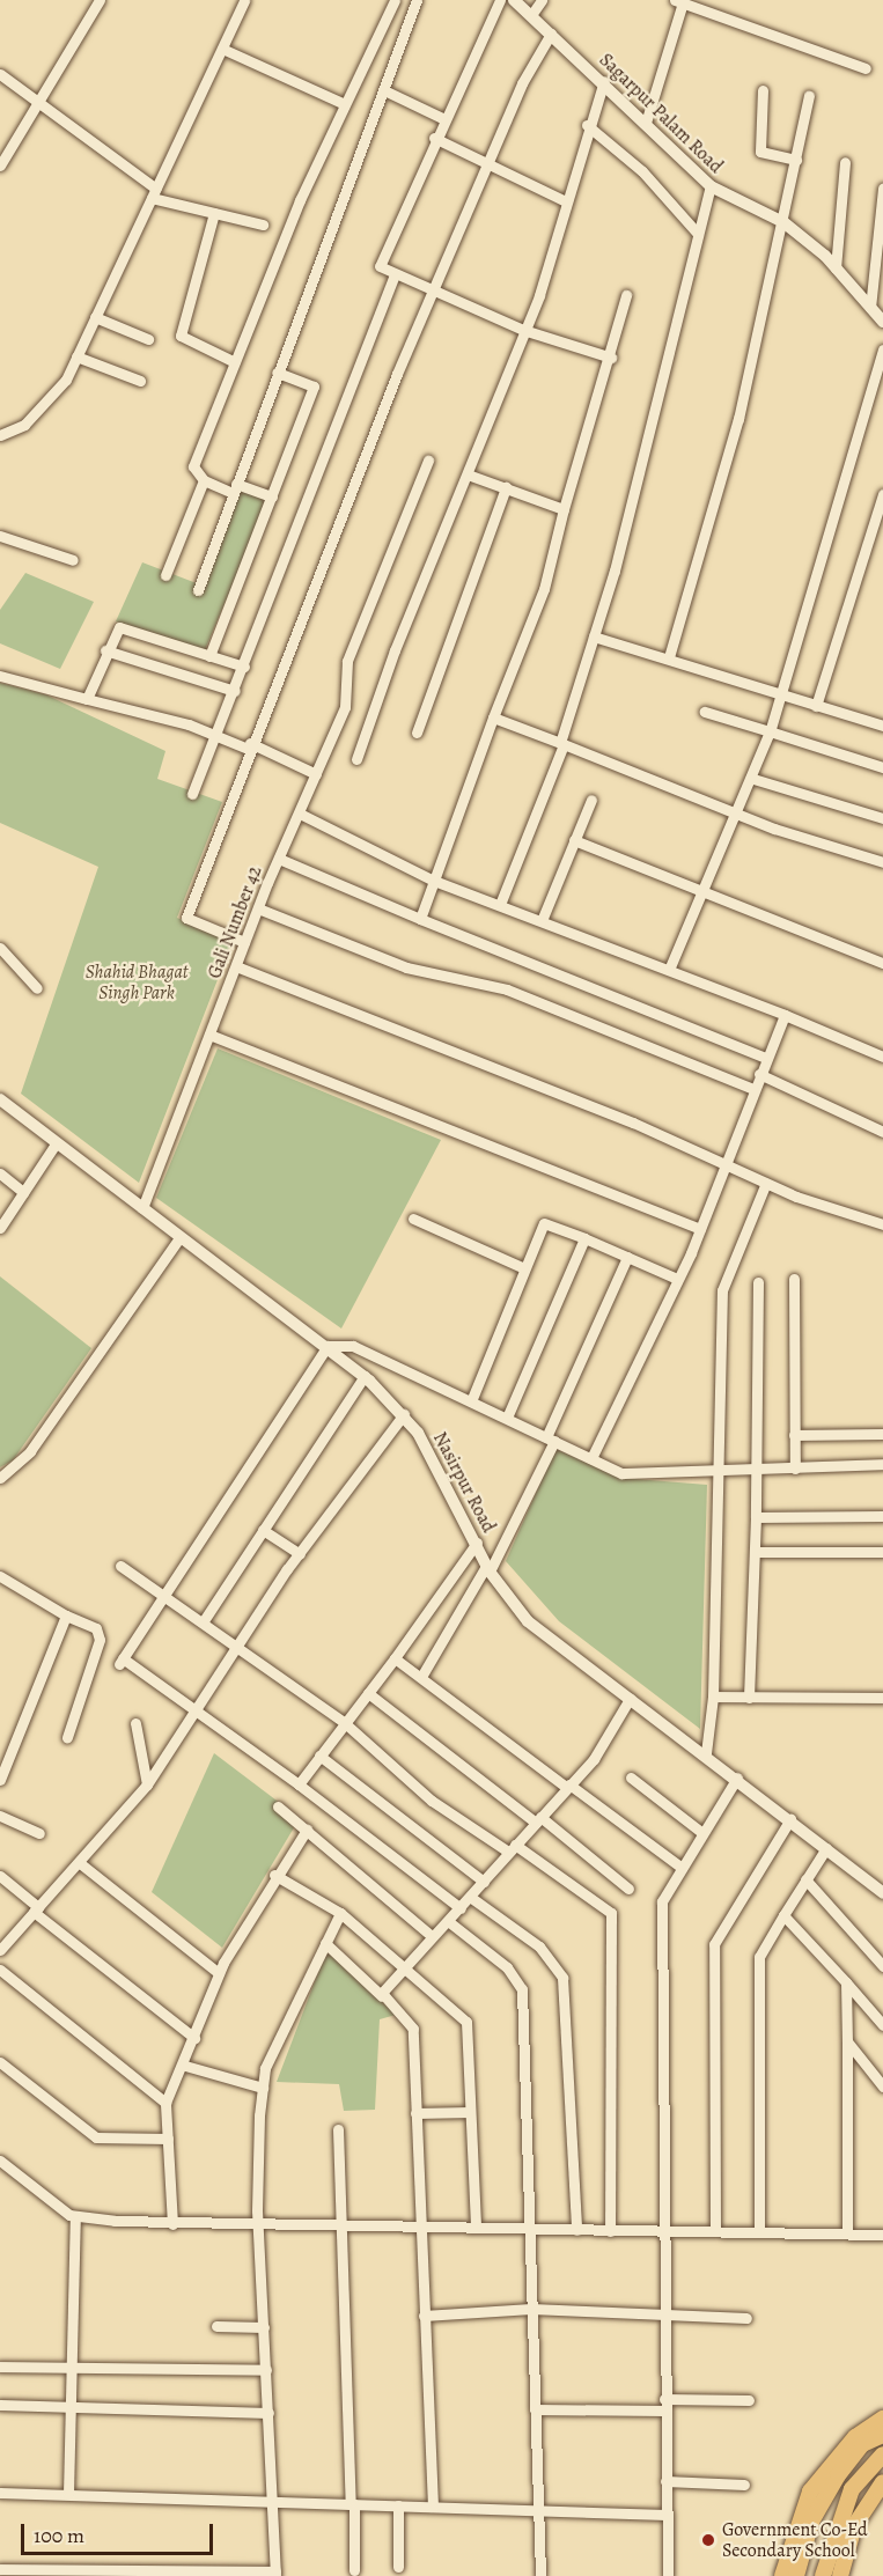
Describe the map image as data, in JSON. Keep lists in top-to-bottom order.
{
  "streets": {
    "street": ["Sagarpur Palam Road", "Gali Number 42", "Nasirpur Road"]
  },
  "crossings": [
    ["Gali Number 42", "Nasirpur Road"]
  ],
  "parks": ["Shahid Bhagat Singh Park"],
  "places": ["Government Co-Ed Secondary School"],
  "scale_bar": "100 m"
}
